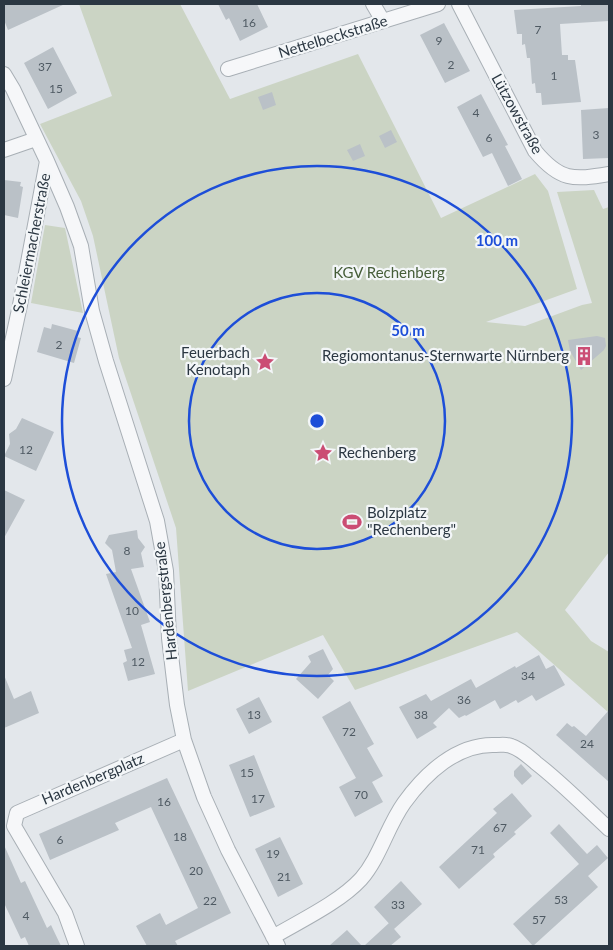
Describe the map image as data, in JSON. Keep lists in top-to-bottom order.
{
  "streets": {
    "street": [
      "Nettelbeckstraße",
      "Lützowstraße",
      "Schleiermacherstraße",
      "Hardenbergstraße",
      "Hardenbergplatz"
    ]
  },
  "crossings": [
    ["Schleiermacherstraße", "Hardenbergstraße"],
    ["Hardenbergstraße", "Hardenbergplatz"]
  ],
  "parks": ["KGV Rechenberg"],
  "places": {
    "building": ["Regiomontanus-Sternwarte Nürnberg"],
    "place": ["Feuerbach Kenotaph", "Rechenberg"],
    "sports": ["Bolzplatz \"Rechenberg\""]
  },
  "house_numbers": [
    "16",
    "7",
    "9",
    "2",
    "37",
    "1",
    "15",
    "4",
    "3",
    "6",
    "2",
    "12",
    "8",
    "10",
    "12",
    "34",
    "36",
    "13",
    "38",
    "72",
    "24",
    "15",
    "70",
    "17",
    "16",
    "67",
    "18",
    "6",
    "71",
    "19",
    "20",
    "21",
    "53",
    "22",
    "33",
    "4",
    "57"
  ],
  "rings": ["100 m", "50 m"]
}
